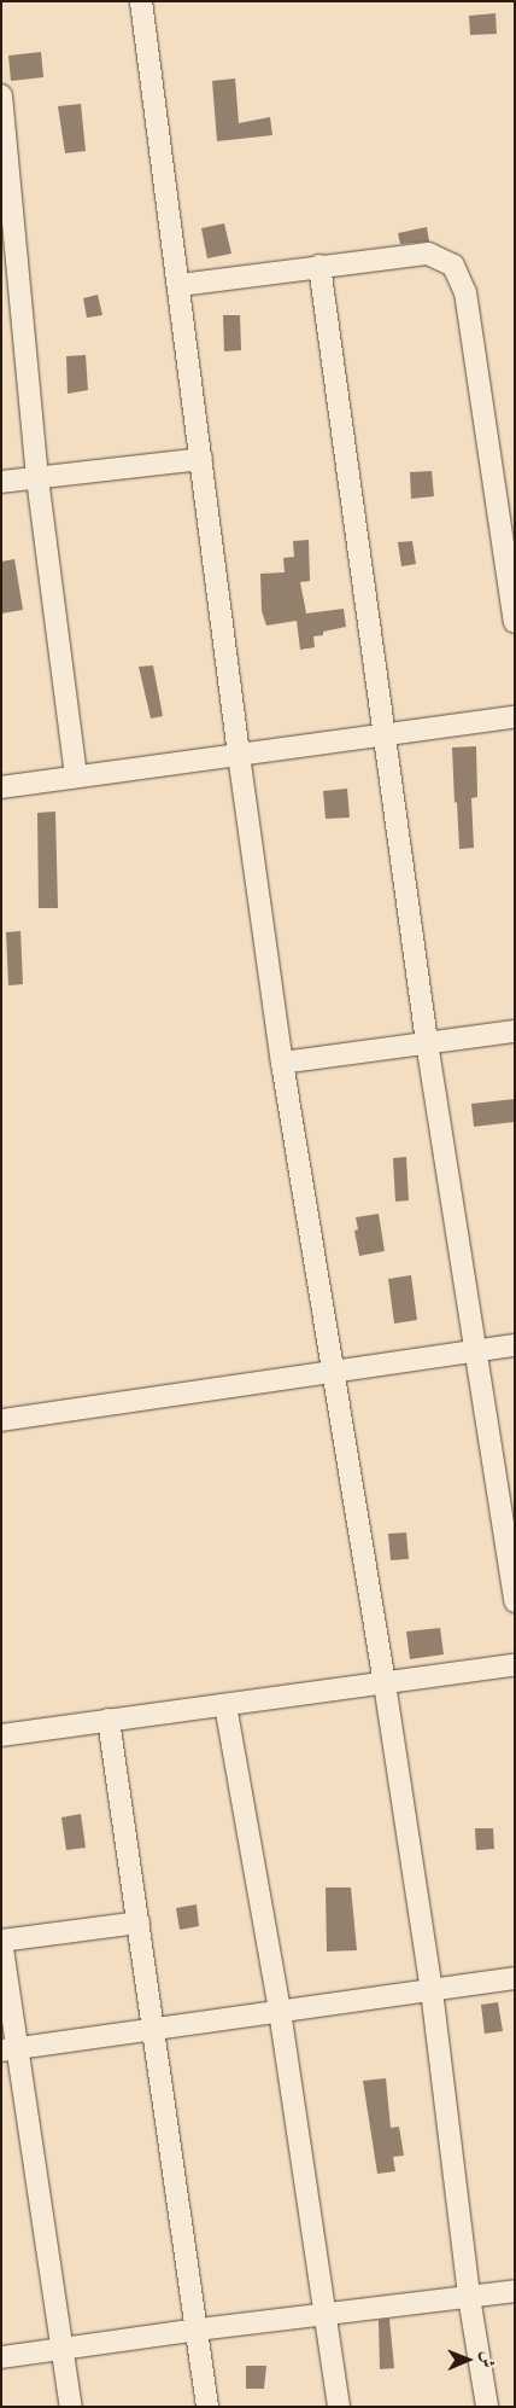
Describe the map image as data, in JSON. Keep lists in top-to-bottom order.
{
  "north": "right"
}
